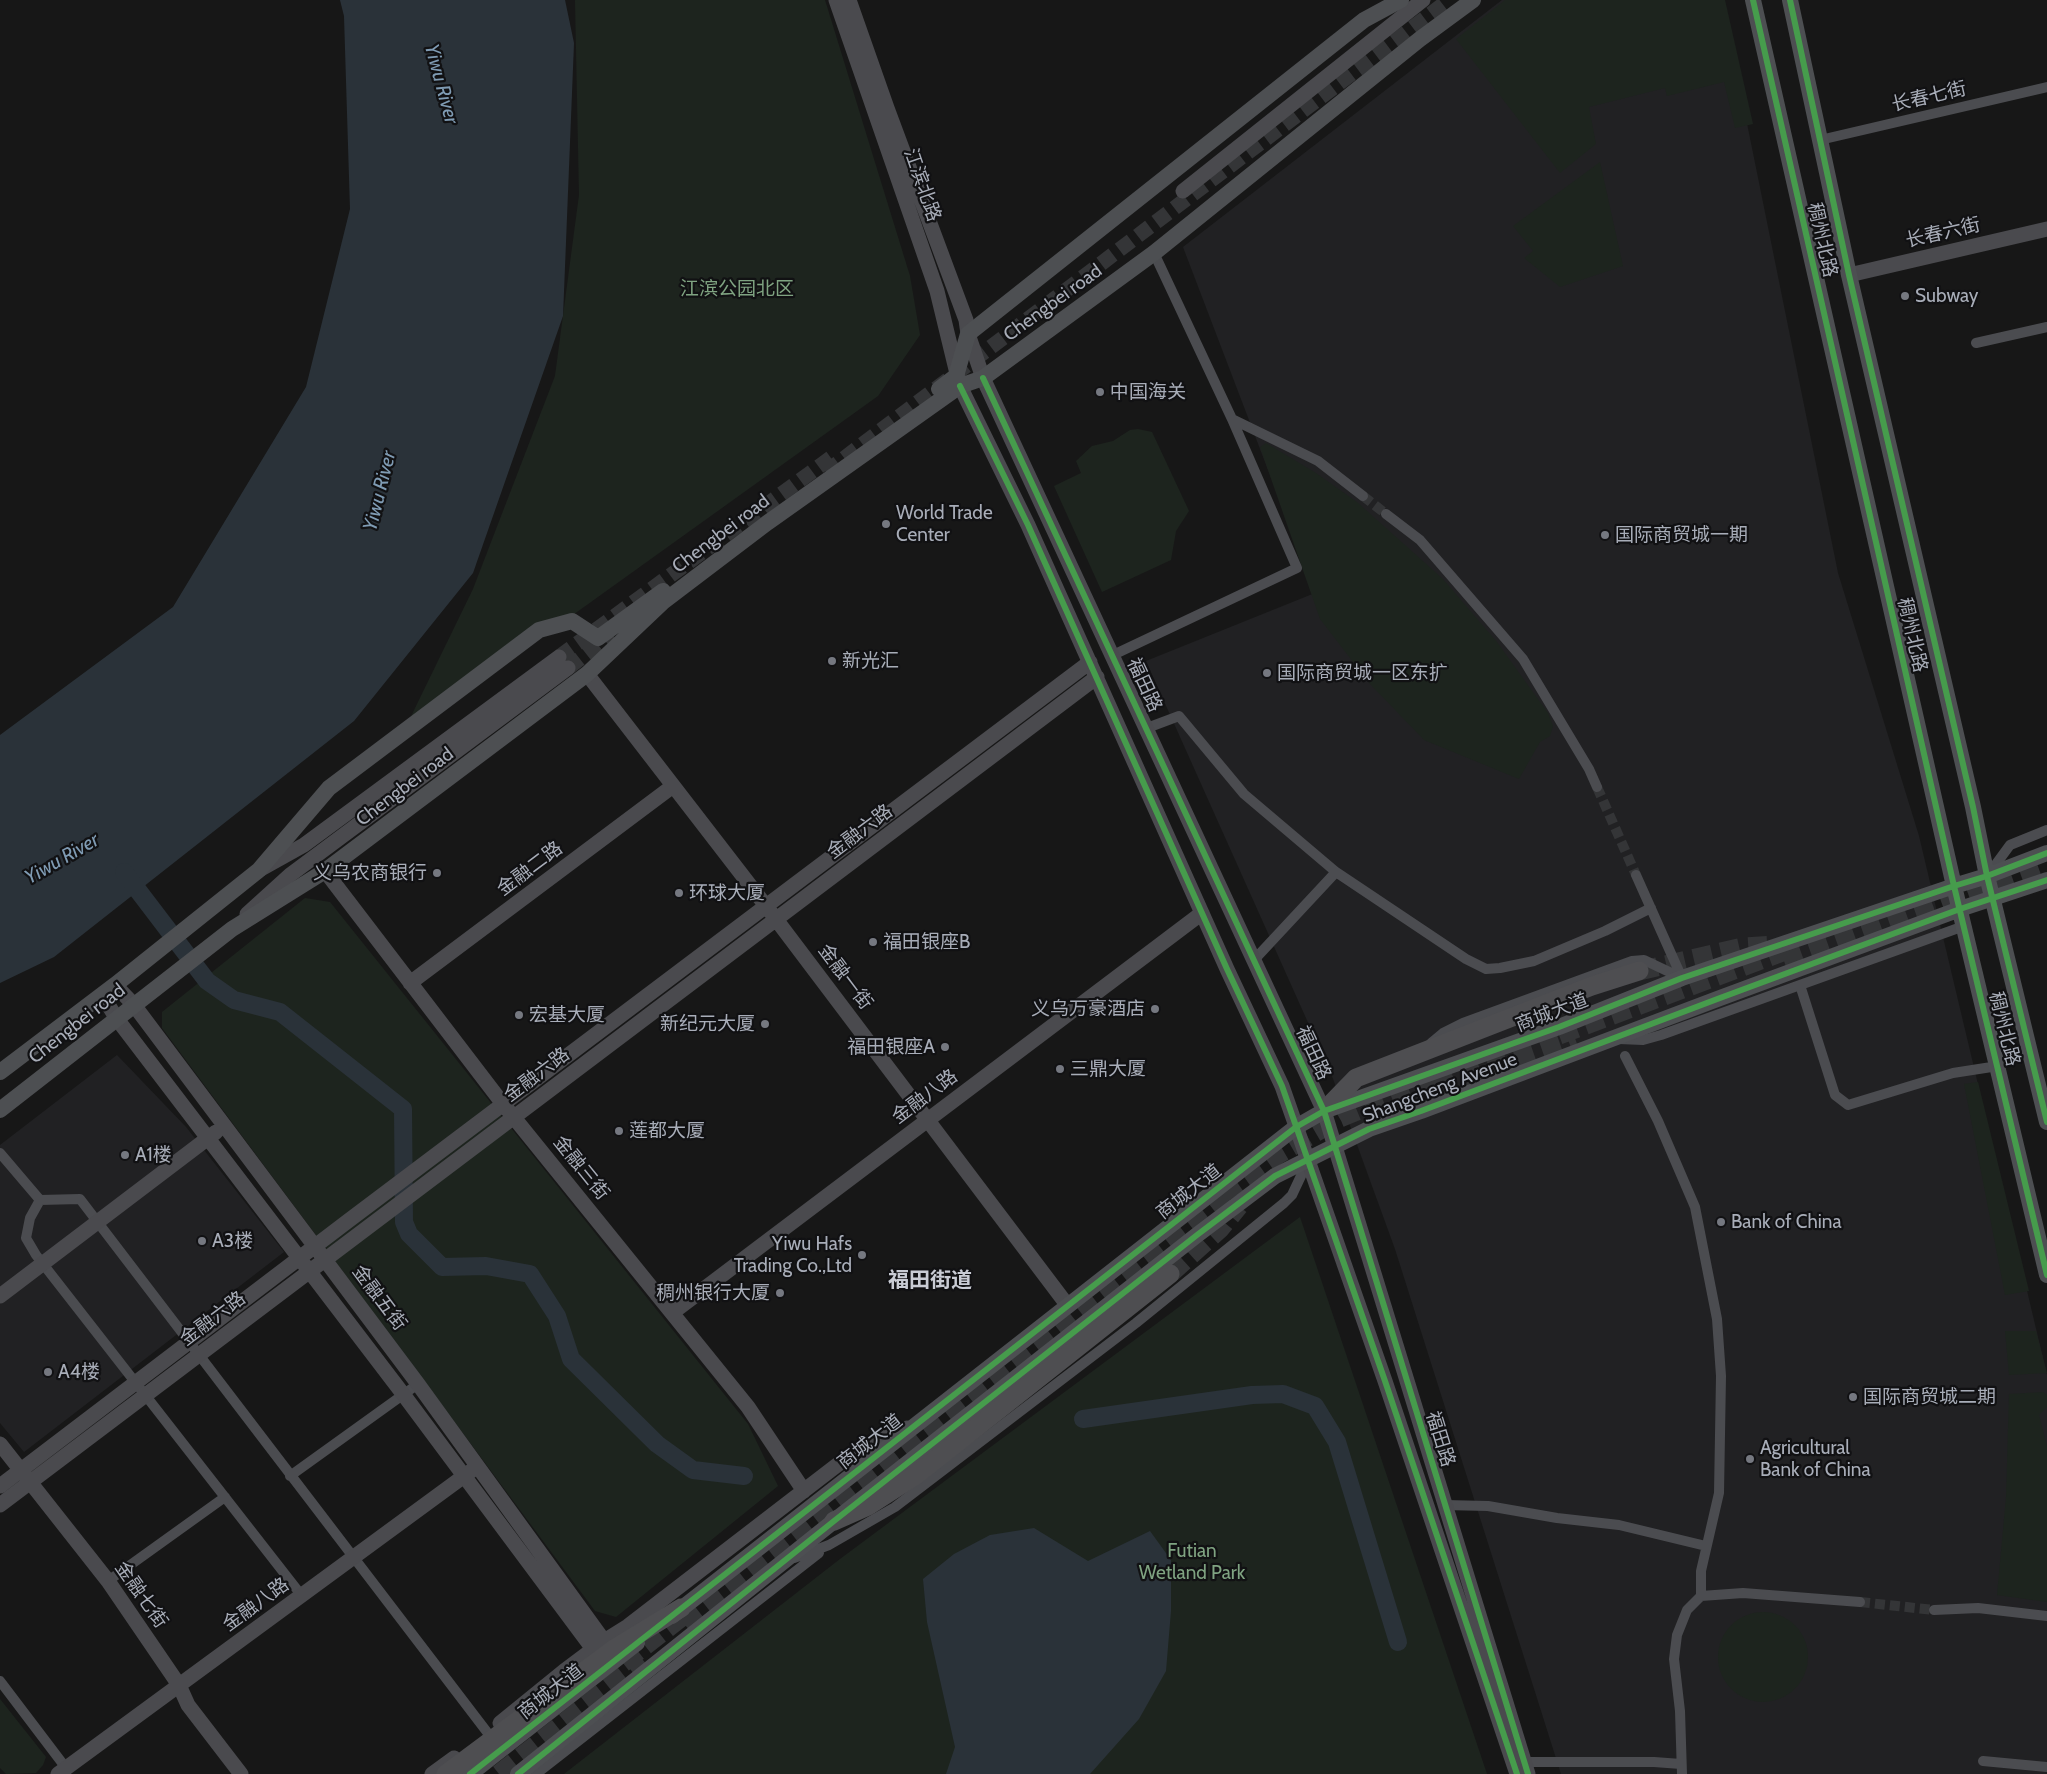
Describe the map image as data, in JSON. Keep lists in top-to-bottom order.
{
  "streets": {
    "main road": [
      "稠州北路",
      "Chengbei road",
      "商城大道",
      "Shangcheng Avenue"
    ],
    "street": [
      "长春七街",
      "江滨北路",
      "长春六街",
      "福田路",
      "金融六路",
      "金融二路",
      "金融一街",
      "金融八路",
      "金融三街",
      "金融五街",
      "金融七街"
    ]
  },
  "crossings": [
    ["长春七街", "稠州北路"],
    ["江滨北路", "Chengbei road"],
    ["江滨北路", "福田路"],
    ["长春六街", "稠州北路"],
    ["稠州北路", "商城大道"],
    ["稠州北路", "Shangcheng Avenue"],
    ["Chengbei road", "福田路"],
    ["Chengbei road", "金融一街"],
    ["Chengbei road", "金融三街"],
    ["Chengbei road", "金融五街"],
    ["福田路", "金融六路"],
    ["福田路", "商城大道"],
    ["福田路", "Shangcheng Avenue"],
    ["福田路", "金融八路"],
    ["金融六路", "金融一街"],
    ["金融六路", "金融三街"],
    ["金融六路", "金融五街"],
    ["金融六路", "金融七街"],
    ["金融二路", "金融一街"],
    ["金融二路", "金融三街"],
    ["金融一街", "商城大道"],
    ["金融一街", "金融八路"],
    ["金融八路", "金融三街"],
    ["金融八路", "金融五街"],
    ["金融八路", "金融七街"]
  ],
  "districts": ["福田街道"],
  "water": ["Yiwu River"],
  "parks": ["江滨公园北区", "Futian Wetland Park"],
  "places": [
    "Subway",
    "中国海关",
    "World Trade Center",
    "国际商贸城一期",
    "新光汇",
    "国际商贸城一区东扩",
    "义乌农商银行",
    "环球大厦",
    "福田银座B",
    "义乌万豪酒店",
    "宏基大厦",
    "新纪元大厦",
    "福田银座A",
    "三鼎大厦",
    "莲都大厦",
    "A1楼",
    "Bank of China",
    "A3楼",
    "Yiwu Hafs Trading Co.,Ltd",
    "稠州银行大厦",
    "A4楼",
    "国际商贸城二期",
    "Agricultural Bank of China"
  ]
}
